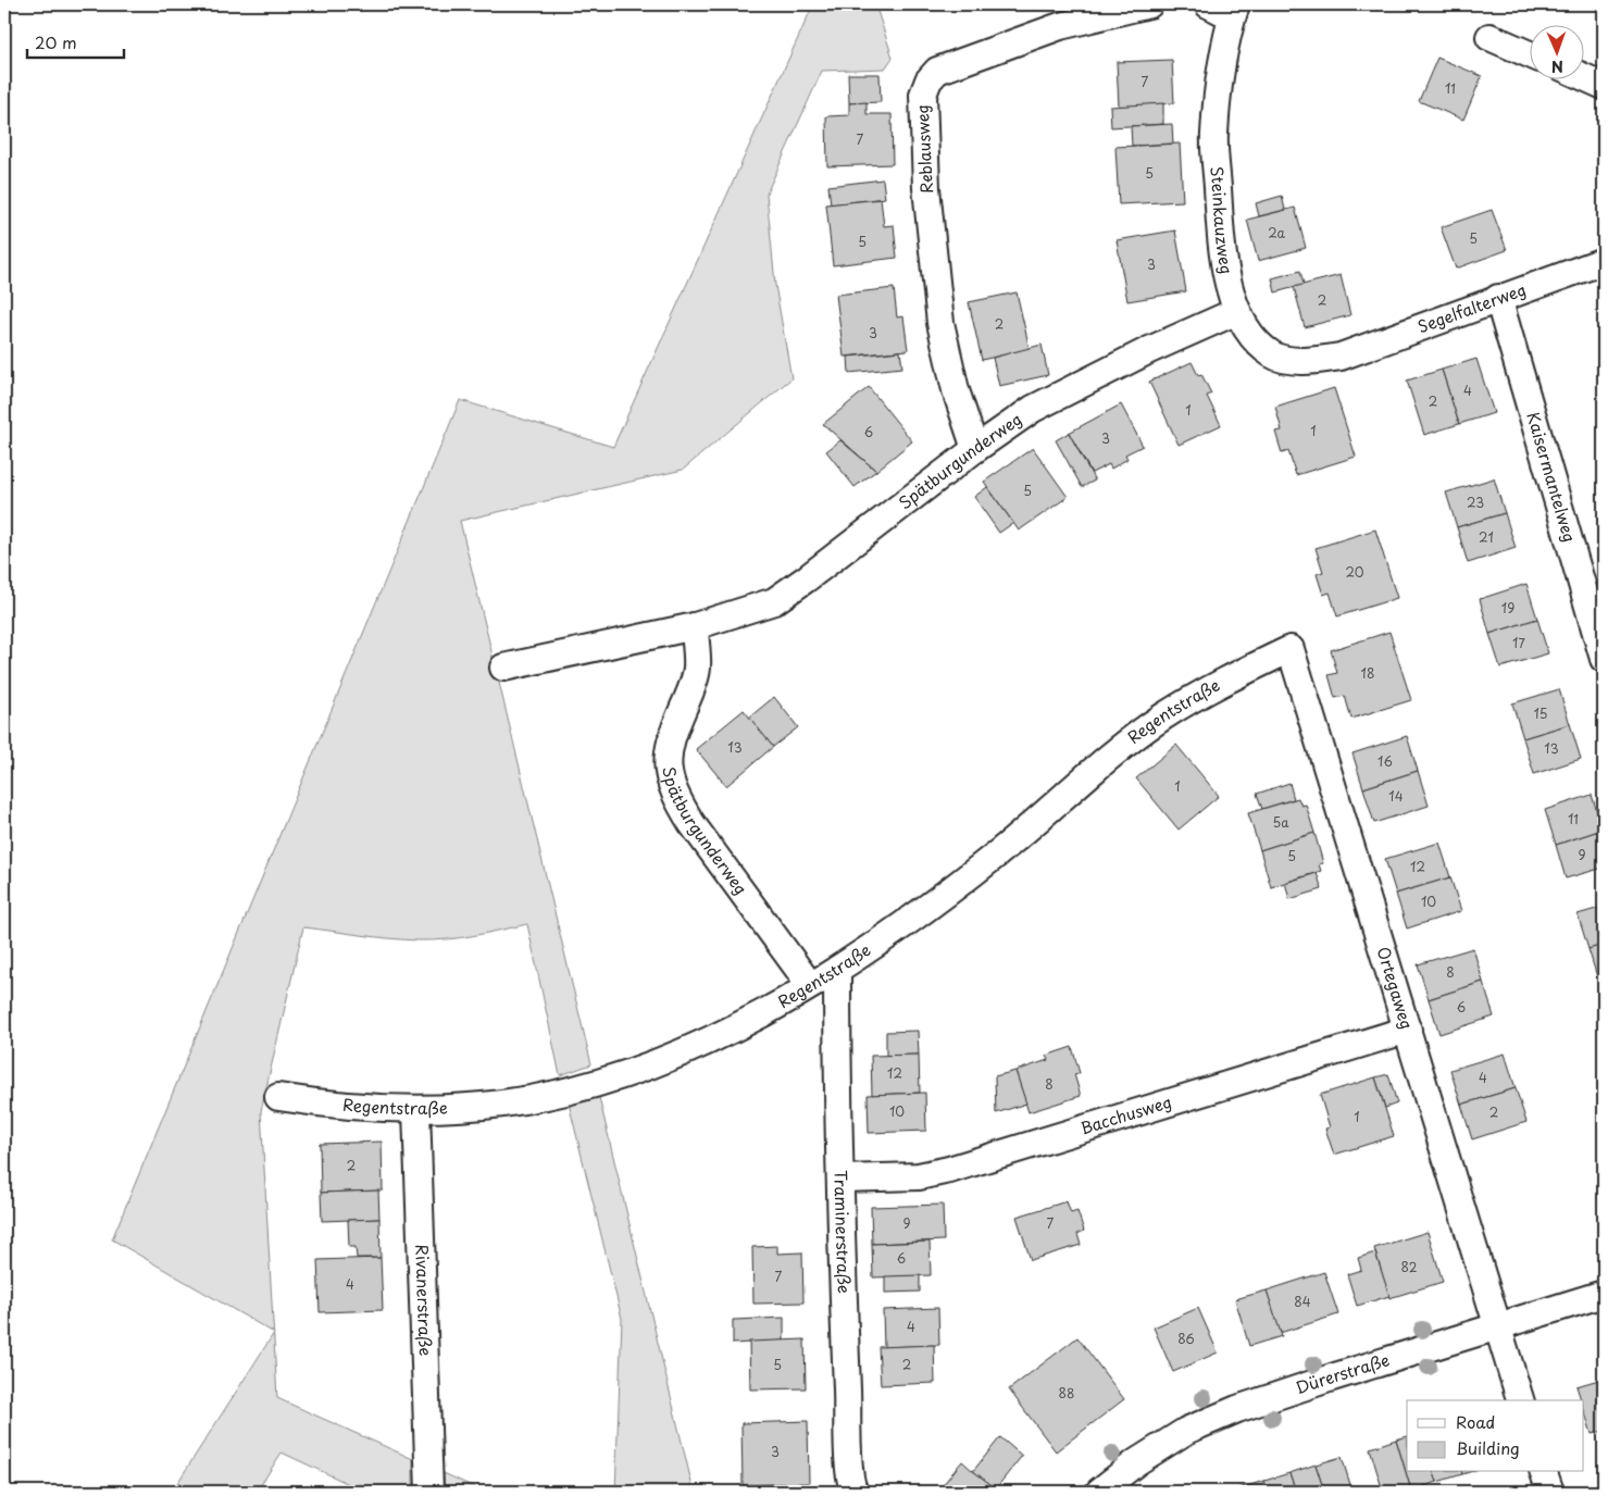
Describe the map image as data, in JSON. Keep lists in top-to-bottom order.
{
  "streets": {
    "street": [
      "Reblausweg",
      "Steinkauzweg",
      "Segelfalterweg",
      "Spätburgunderweg",
      "Kaisermantelweg",
      "Regentstraße",
      "Ortegaweg",
      "Bacchusweg",
      "Traminerstraße",
      "Rivanerstraße",
      "Dürerstraße"
    ]
  },
  "crossings": [
    ["Reblausweg", "Spätburgunderweg"],
    ["Steinkauzweg", "Segelfalterweg"],
    ["Steinkauzweg", "Spätburgunderweg"],
    ["Segelfalterweg", "Kaisermantelweg"],
    ["Spätburgunderweg", "Regentstraße"],
    ["Regentstraße", "Ortegaweg"],
    ["Regentstraße", "Traminerstraße"],
    ["Regentstraße", "Rivanerstraße"],
    ["Ortegaweg", "Bacchusweg"],
    ["Ortegaweg", "Dürerstraße"],
    ["Bacchusweg", "Traminerstraße"]
  ],
  "house_numbers": [
    "7",
    "11",
    "7",
    "5",
    "2a",
    "5",
    "5",
    "3",
    "2",
    "2",
    "3",
    "4",
    "2",
    "1",
    "1",
    "6",
    "3",
    "5",
    "23",
    "21",
    "20",
    "19",
    "17",
    "18",
    "15",
    "13",
    "13",
    "16",
    "1",
    "14",
    "11",
    "5a",
    "9",
    "5",
    "12",
    "10",
    "8",
    "6",
    "12",
    "4",
    "8",
    "10",
    "2",
    "1",
    "2",
    "9",
    "7",
    "6",
    "82",
    "7",
    "4",
    "84",
    "4",
    "86",
    "5",
    "2",
    "88",
    "3"
  ],
  "legend": ["Road", "Building"],
  "scale_bar": "20 m",
  "north": "bottom"
}
